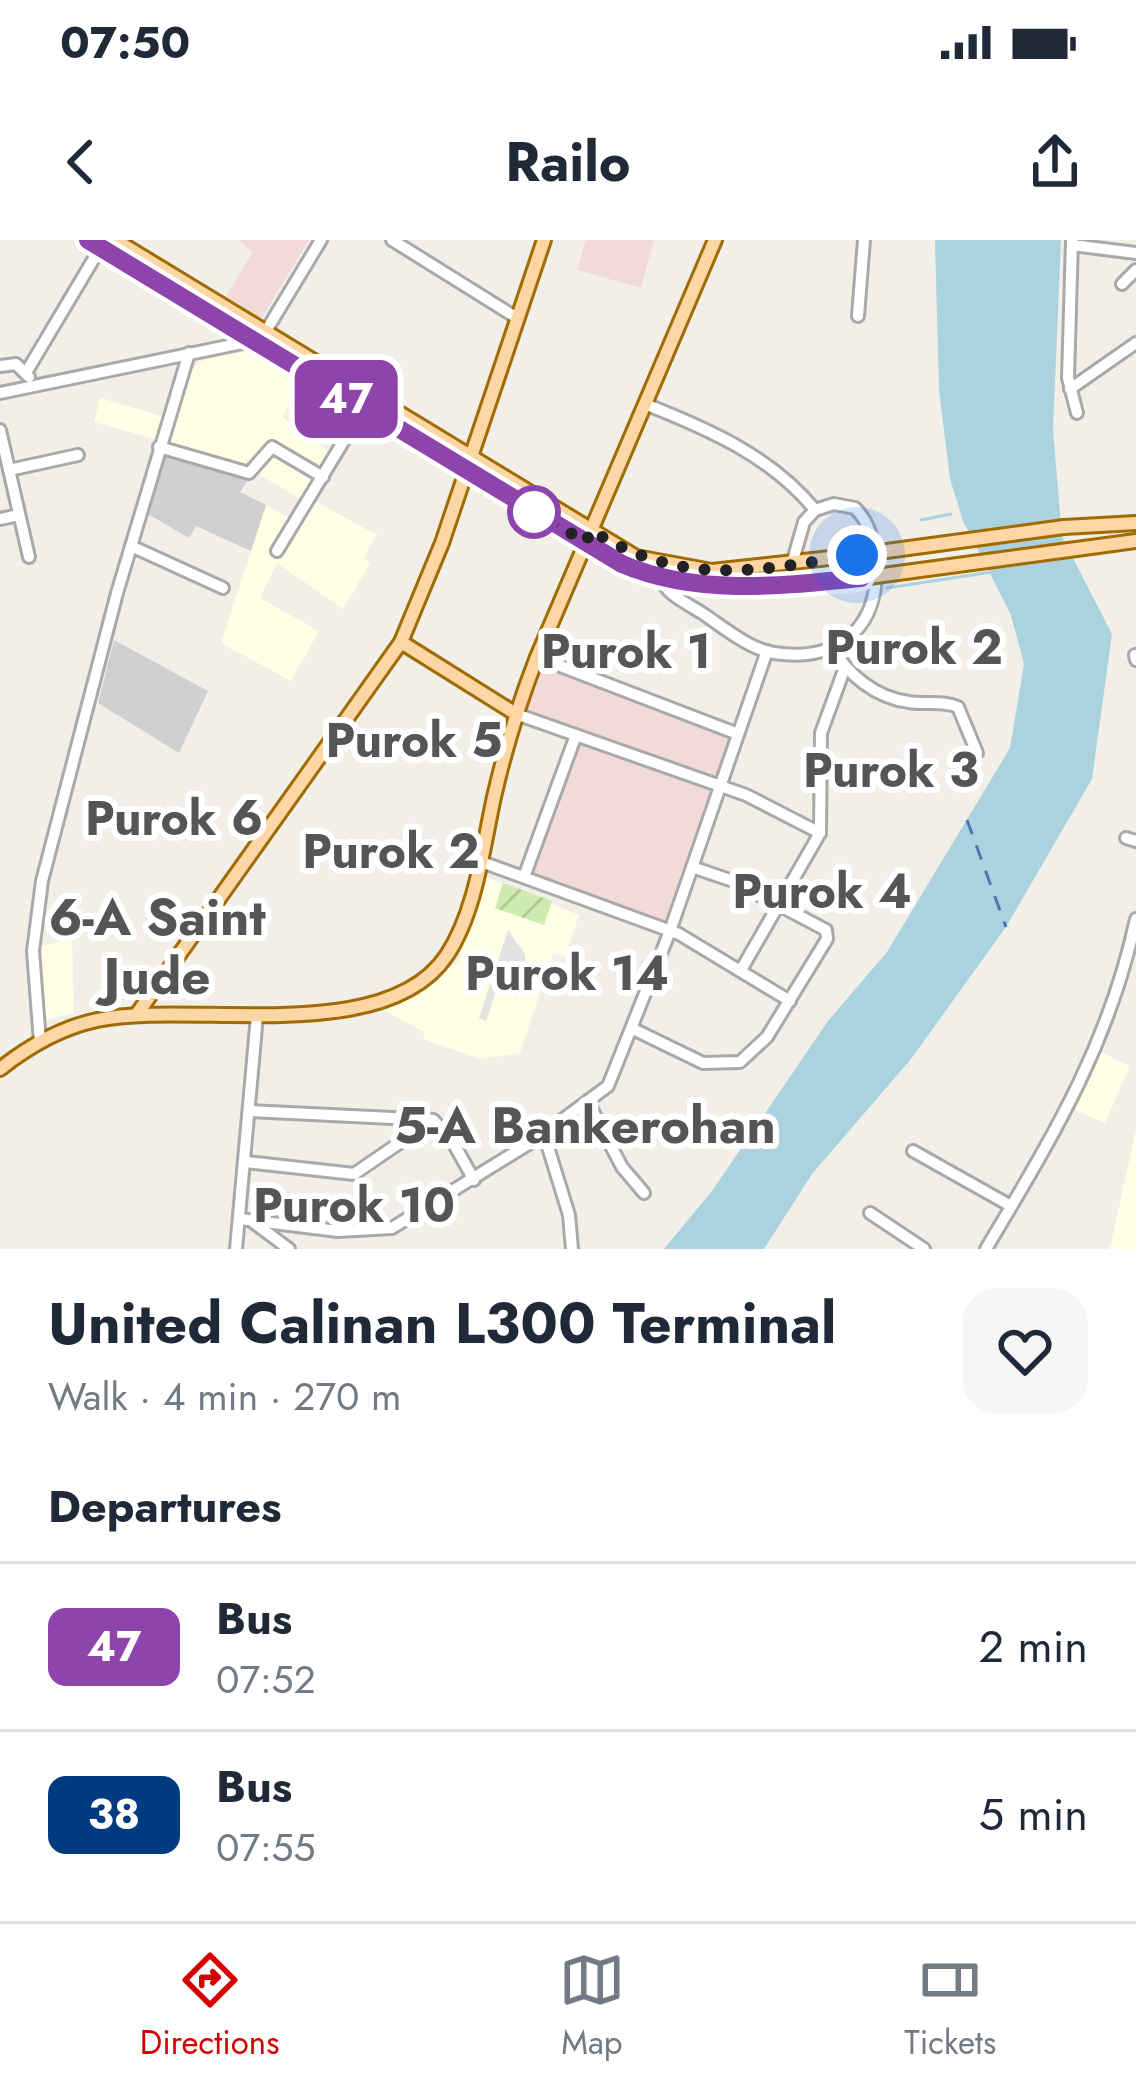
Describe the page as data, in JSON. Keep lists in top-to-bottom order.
{
  "districts": [
    "Purok 2",
    "Purok 1",
    "Purok 5",
    "Purok 3",
    "Purok 6",
    "Purok 2",
    "Purok 4",
    "6-A Saint Jude",
    "Purok 14",
    "5-A Bankerohan",
    "Purok 10"
  ],
  "lines": ["bus line 47"],
  "page": {
    "status": "07:50",
    "header": "Railo",
    "on_map": "47",
    "heading": [
      ["United Calinan L300 Terminal", "Walk · 4 min · 270 m"],
      "Departures"
    ],
    "list": [
      {
        "mark": "47",
        "name": "Bus",
        "note": "07:52",
        "value": "2 min"
      },
      {
        "mark": "38",
        "name": "Bus",
        "note": "07:55",
        "value": "5 min"
      }
    ],
    "tabs": ["Directions", "Map", "Tickets"]
  }
}
